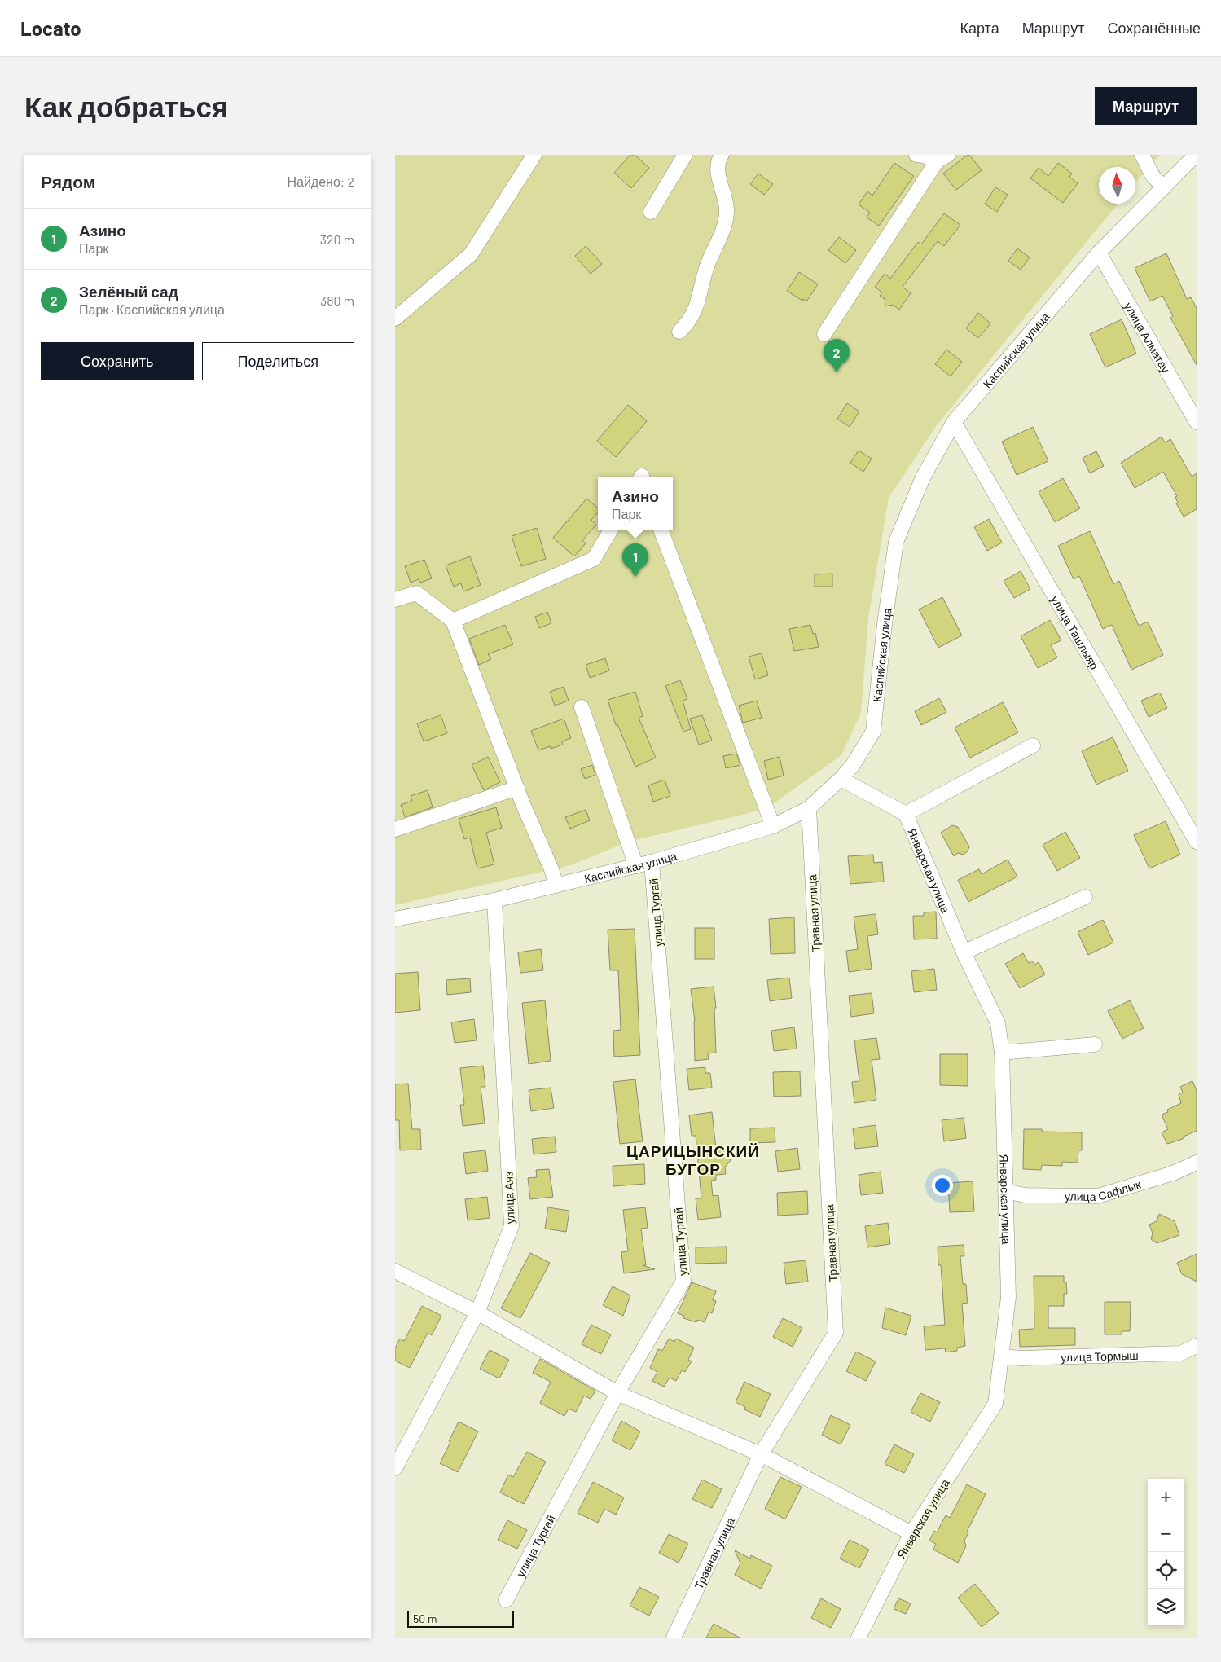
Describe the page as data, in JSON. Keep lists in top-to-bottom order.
{
  "streets": {
    "street": [
      "улица Алматау",
      "Каспийская улица",
      "улица Ташлыяр",
      "Январская улица",
      "улица Тургай",
      "Травная улица",
      "улица Сафлык",
      "улица Аяз",
      "улица Тормыш"
    ]
  },
  "crossings": [
    ["улица Алматау", "Каспийская улица"],
    ["Каспийская улица", "улица Ташлыяр"],
    ["Каспийская улица", "Январская улица"],
    ["Каспийская улица", "улица Тургай"],
    ["Каспийская улица", "Травная улица"],
    ["Каспийская улица", "улица Аяз"],
    ["Январская улица", "улица Сафлык"],
    ["Январская улица", "улица Тормыш"]
  ],
  "districts": ["ЦАРИЦЫНСКИЙ БУГОР"],
  "scale_bar": "50 m",
  "north": "top",
  "page": {
    "header": "Locato",
    "nav": ["Карта", "Маршрут", "Сохранённые"],
    "buttons": [
      "Маршрут",
      ["Сохранить", "Поделиться"]
    ],
    "title": "Как добраться",
    "heading": ["Рядом", "Найдено: 2"],
    "list": [
      {
        "mark": "1",
        "name": "Азино",
        "note": "Парк",
        "value": "320 m"
      },
      {
        "mark": "2",
        "name": "Зелёный сад",
        "note": "Парк · Каспийская улица",
        "value": "380 m"
      }
    ],
    "pins": ["2", "1"],
    "popup": ["Азино", "Парк"],
    "map_buttons": ["+", "−"],
    "scale": "50 m"
  }
}
